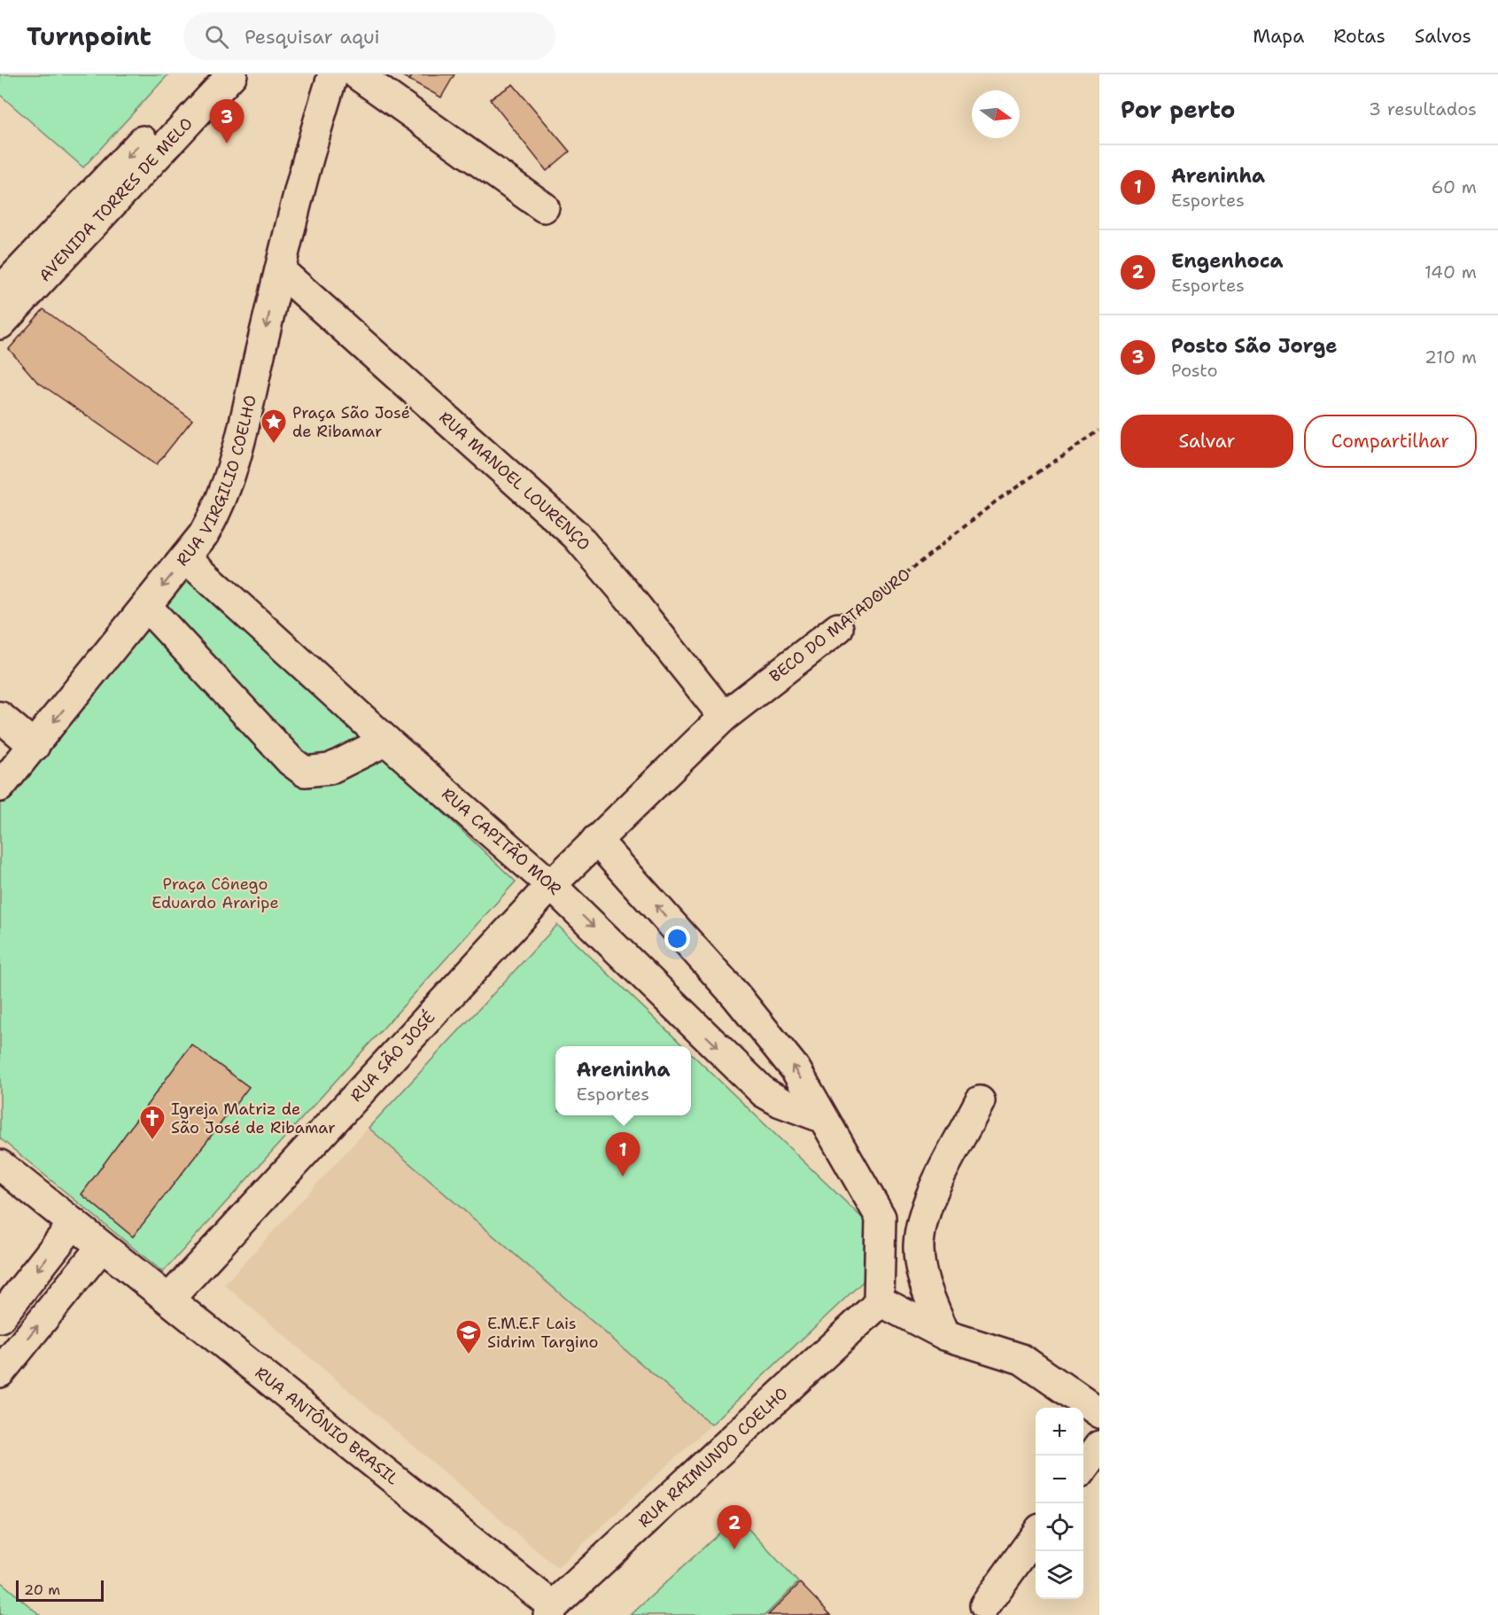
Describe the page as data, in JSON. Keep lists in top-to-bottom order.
{
  "streets": {
    "street": [
      "AVENIDA TORRES DE MELO",
      "RUA VIRGILIO COELHO",
      "RUA MANOEL LOURENÇO",
      "BECO DO MATADOURO",
      "RUA CAPITÃO MOR",
      "RUA SÃO JOSÉ",
      "RUA ANTÔNIO BRASIL",
      "RUA RAIMUNDO COELHO"
    ]
  },
  "crossings": [
    ["RUA VIRGILIO COELHO", "RUA MANOEL LOURENÇO"],
    ["RUA VIRGILIO COELHO", "RUA CAPITÃO MOR"],
    ["RUA MANOEL LOURENÇO", "BECO DO MATADOURO"],
    ["BECO DO MATADOURO", "RUA SÃO JOSÉ"],
    ["RUA CAPITÃO MOR", "RUA SÃO JOSÉ"],
    ["RUA SÃO JOSÉ", "RUA ANTÔNIO BRASIL"],
    ["RUA ANTÔNIO BRASIL", "RUA RAIMUNDO COELHO"]
  ],
  "one_way": ["RUA VIRGILIO COELHO"],
  "parks": ["Praça Cônego Eduardo Araripe"],
  "places": {
    "place": ["Praça São José de Ribamar"],
    "church": ["Igreja Matriz de São José de Ribamar"],
    "school or university": ["E.M.E.F Lais Sidrim Targino"]
  },
  "scale_bar": "20 m",
  "north": "right",
  "page": {
    "header": "Turnpoint",
    "search": "Pesquisar aqui",
    "nav": ["Mapa", "Rotas", "Salvos"],
    "heading": ["Por perto", "3 resultados"],
    "pins": ["3", "1", "2"],
    "list": [
      {
        "mark": "1",
        "name": "Areninha",
        "note": "Esportes",
        "value": "60 m"
      },
      {
        "mark": "2",
        "name": "Engenhoca",
        "note": "Esportes",
        "value": "140 m"
      },
      {
        "mark": "3",
        "name": "Posto São Jorge",
        "note": "Posto",
        "value": "210 m"
      }
    ],
    "buttons": ["Salvar", "Compartilhar"],
    "popup": ["Areninha", "Esportes"],
    "map_buttons": ["+", "−"],
    "scale": "20 m"
  }
}
